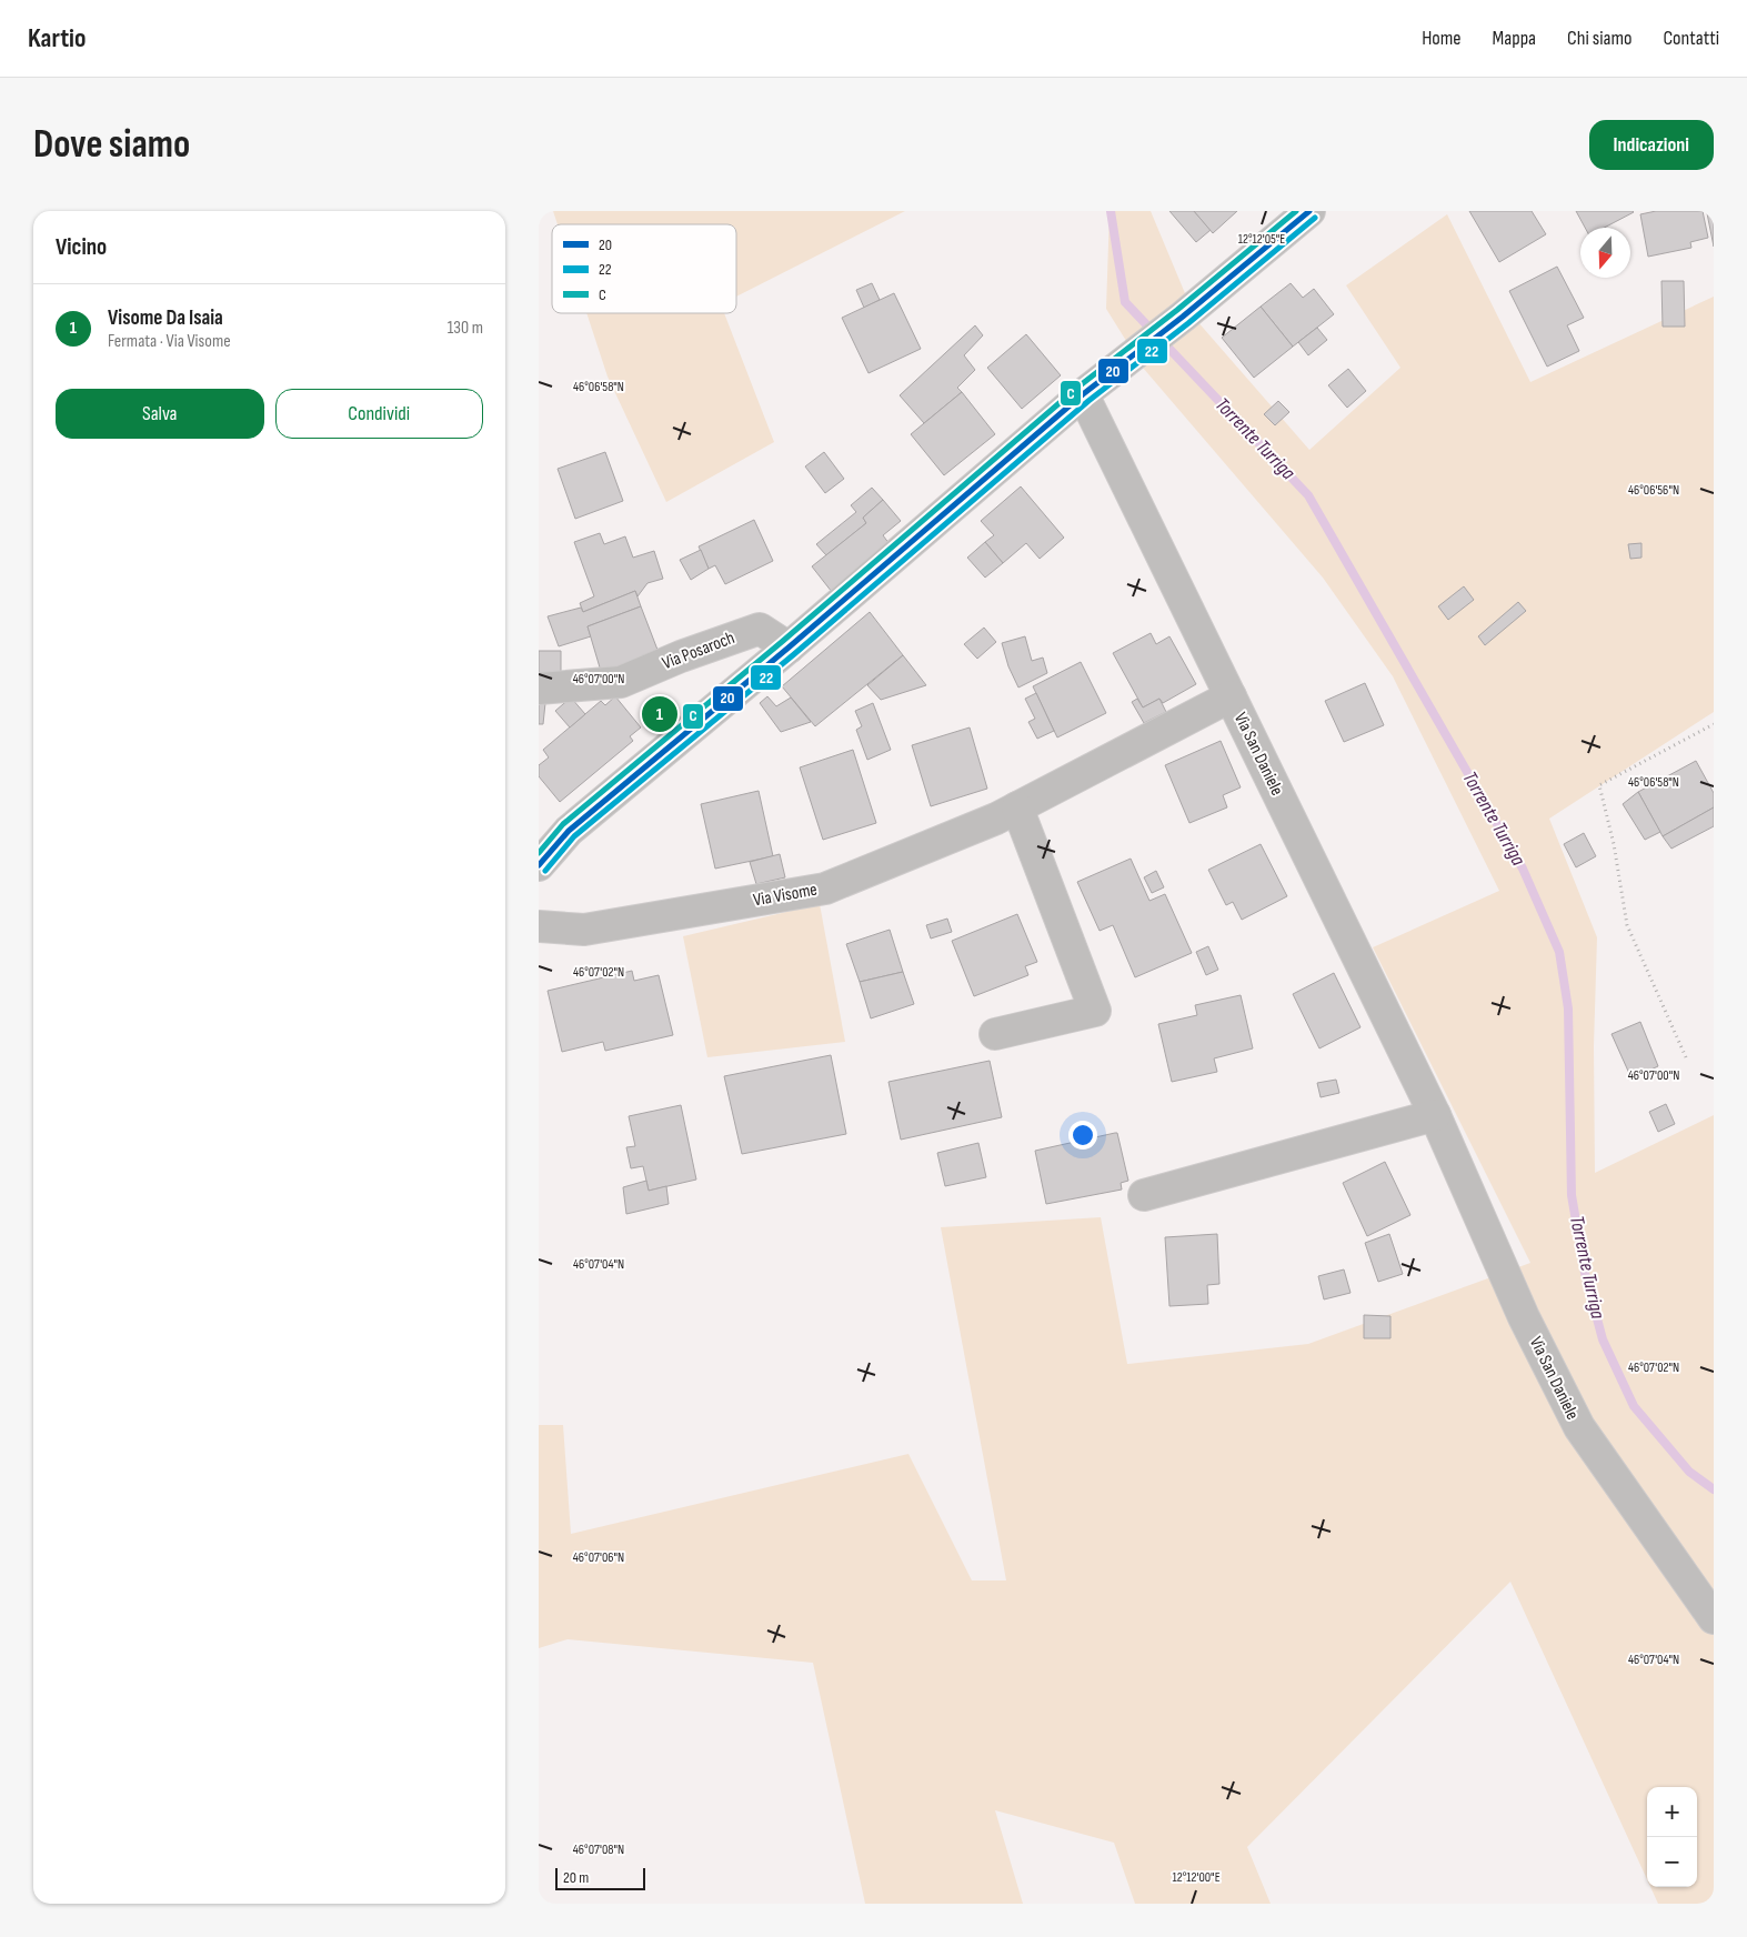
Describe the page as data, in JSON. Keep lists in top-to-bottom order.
{
  "streets": {
    "street": ["Via Posaroch", "Via San Daniele", "Via Visome"]
  },
  "crossings": [
    ["Via San Daniele", "Via Visome"]
  ],
  "water": ["Torrente Turriga"],
  "lines": ["transit line 20", "transit line C", "transit line 22"],
  "legend": ["20", "22", "C"],
  "scale_bar": "20 m",
  "north": "bottom",
  "page": {
    "header": "Kartio",
    "nav": [
      "Home",
      "Mappa",
      "Chi siamo",
      "Contatti"
    ],
    "buttons": [
      "Indicazioni",
      ["Salva", "Condividi"]
    ],
    "title": "Dove siamo",
    "heading": "Vicino",
    "list": [
      {
        "mark": "1",
        "name": "Visome Da Isaia",
        "note": "Fermata · Via Visome",
        "value": "130 m"
      }
    ],
    "pins": "1",
    "map_buttons": ["+", "−"],
    "scale": "20 m"
  },
  "coordinates": [
    "12°12'05\"E",
    "46°06'58\"N",
    "46°06'56\"N",
    "46°07'00\"N",
    "46°07'02\"N",
    "46°07'04\"N",
    "46°07'06\"N",
    "46°07'08\"N",
    "12°12'00\"E"
  ]
}
